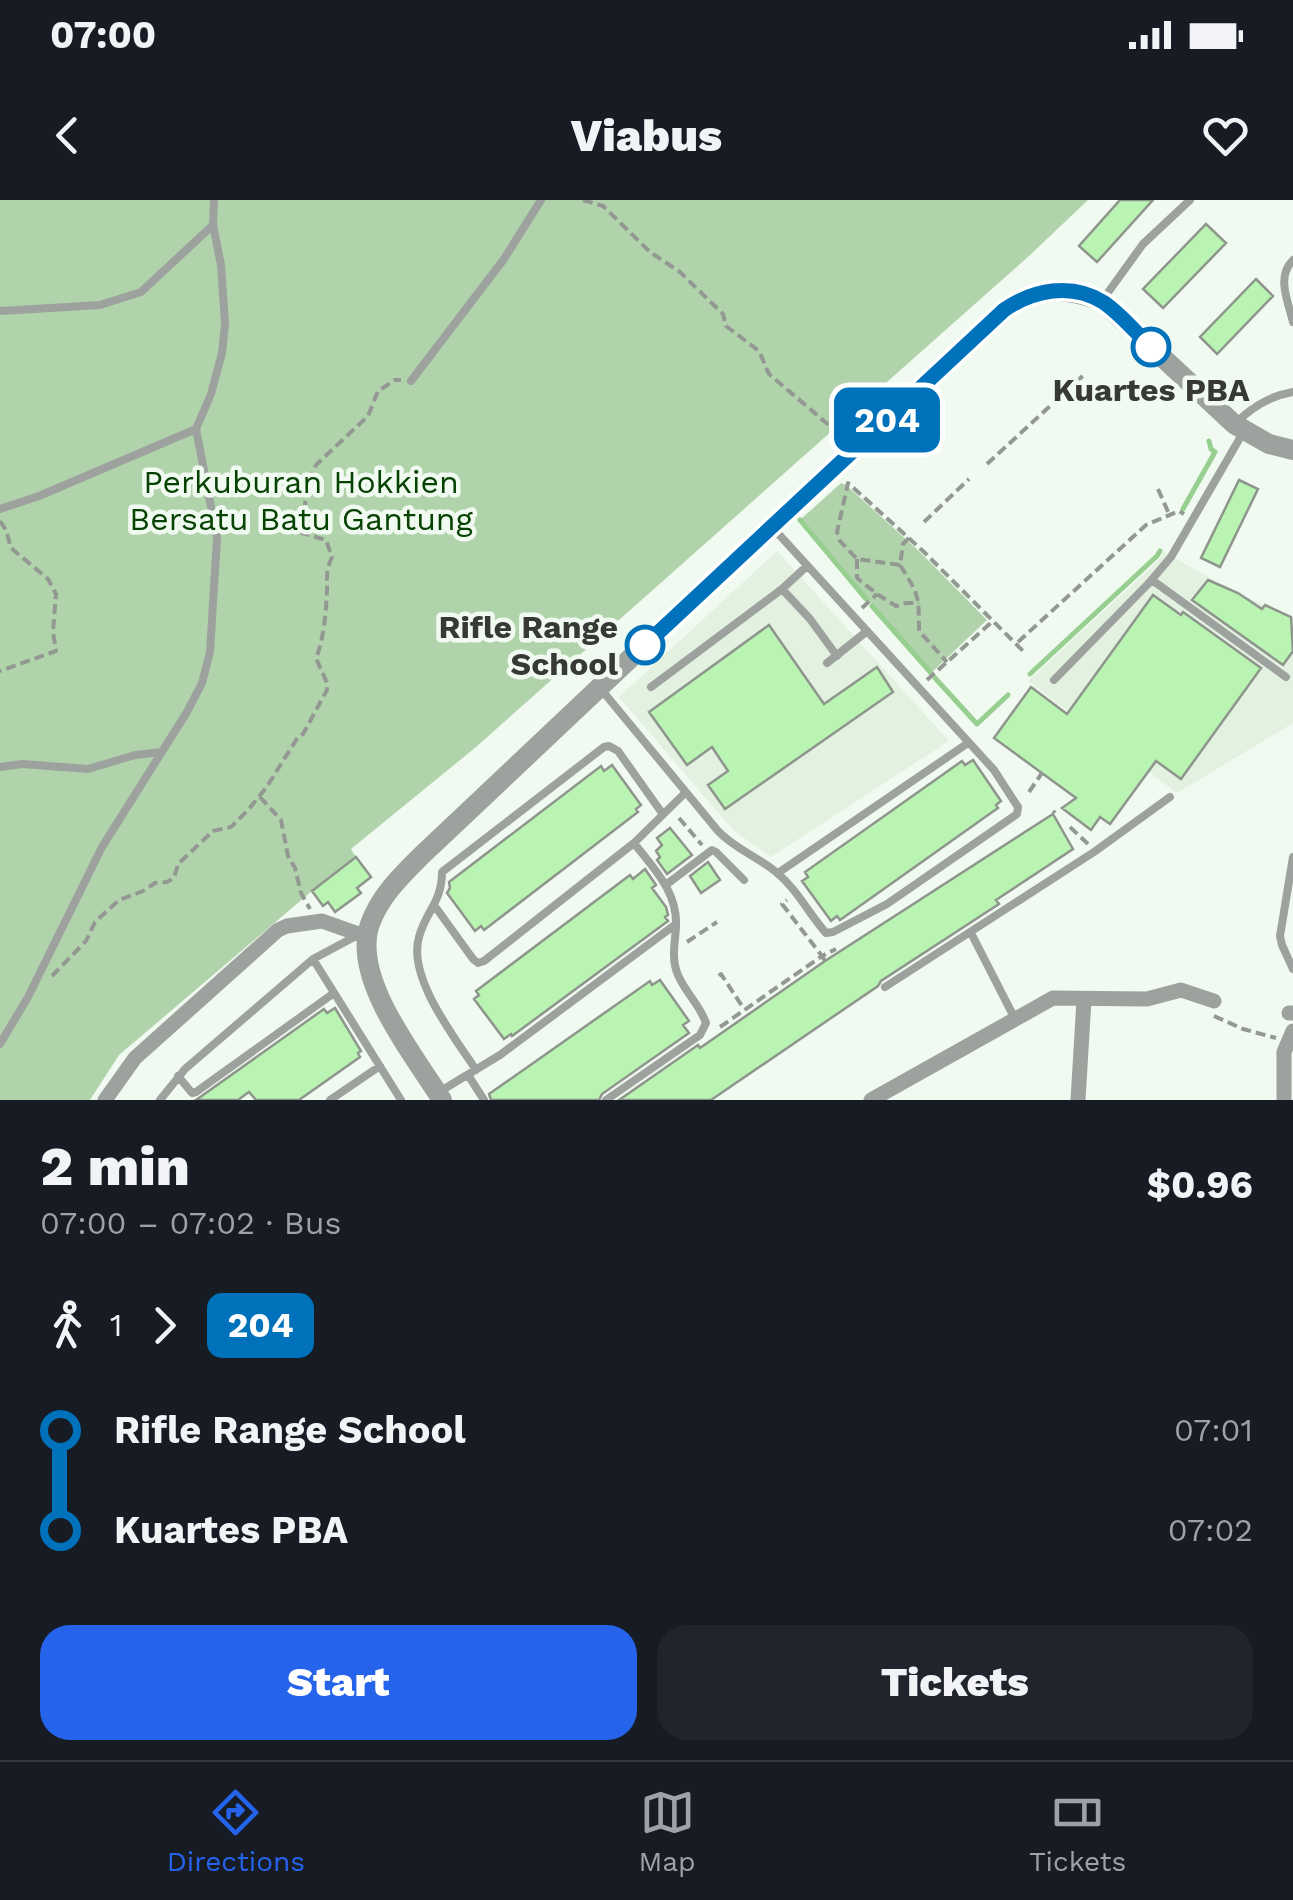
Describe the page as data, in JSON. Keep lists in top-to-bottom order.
{
  "parks": ["Perkuburan Hokkien Bersatu Batu Gantung"],
  "places": ["Kuartes PBA", "Rifle Range School"],
  "lines": ["bus line 204"],
  "page": {
    "status": "07:00",
    "header": "Viabus",
    "on_map": "204",
    "heading": ["2 min", "07:00 – 07:02 · Bus", "$0.96"],
    "legs": ["1", "204"],
    "list": [
      {
        "name": "Rifle Range School",
        "value": "07:01"
      },
      {
        "name": "Kuartes PBA",
        "value": "07:02"
      }
    ],
    "buttons": ["Start", "Tickets"],
    "tabs": ["Directions", "Map", "Tickets"]
  }
}
